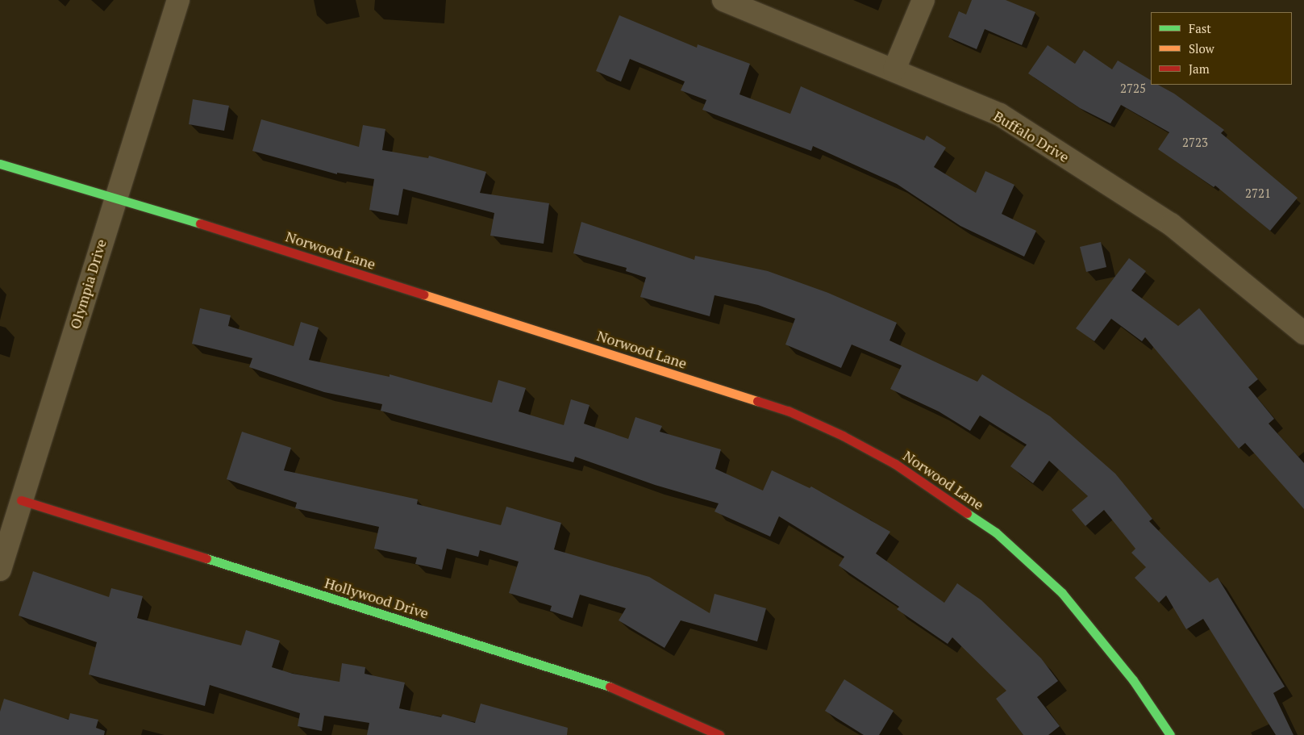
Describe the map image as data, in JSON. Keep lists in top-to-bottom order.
{
  "streets": {
    "street": [
      "Buffalo Drive",
      "Norwood Lane",
      "Olympia Drive",
      "Hollywood Drive"
    ]
  },
  "crossings": [
    ["Norwood Lane", "Olympia Drive"],
    ["Olympia Drive", "Hollywood Drive"]
  ],
  "house_numbers": ["2725", "2723", "2721"],
  "legend": ["Fast", "Slow", "Jam"]
}
